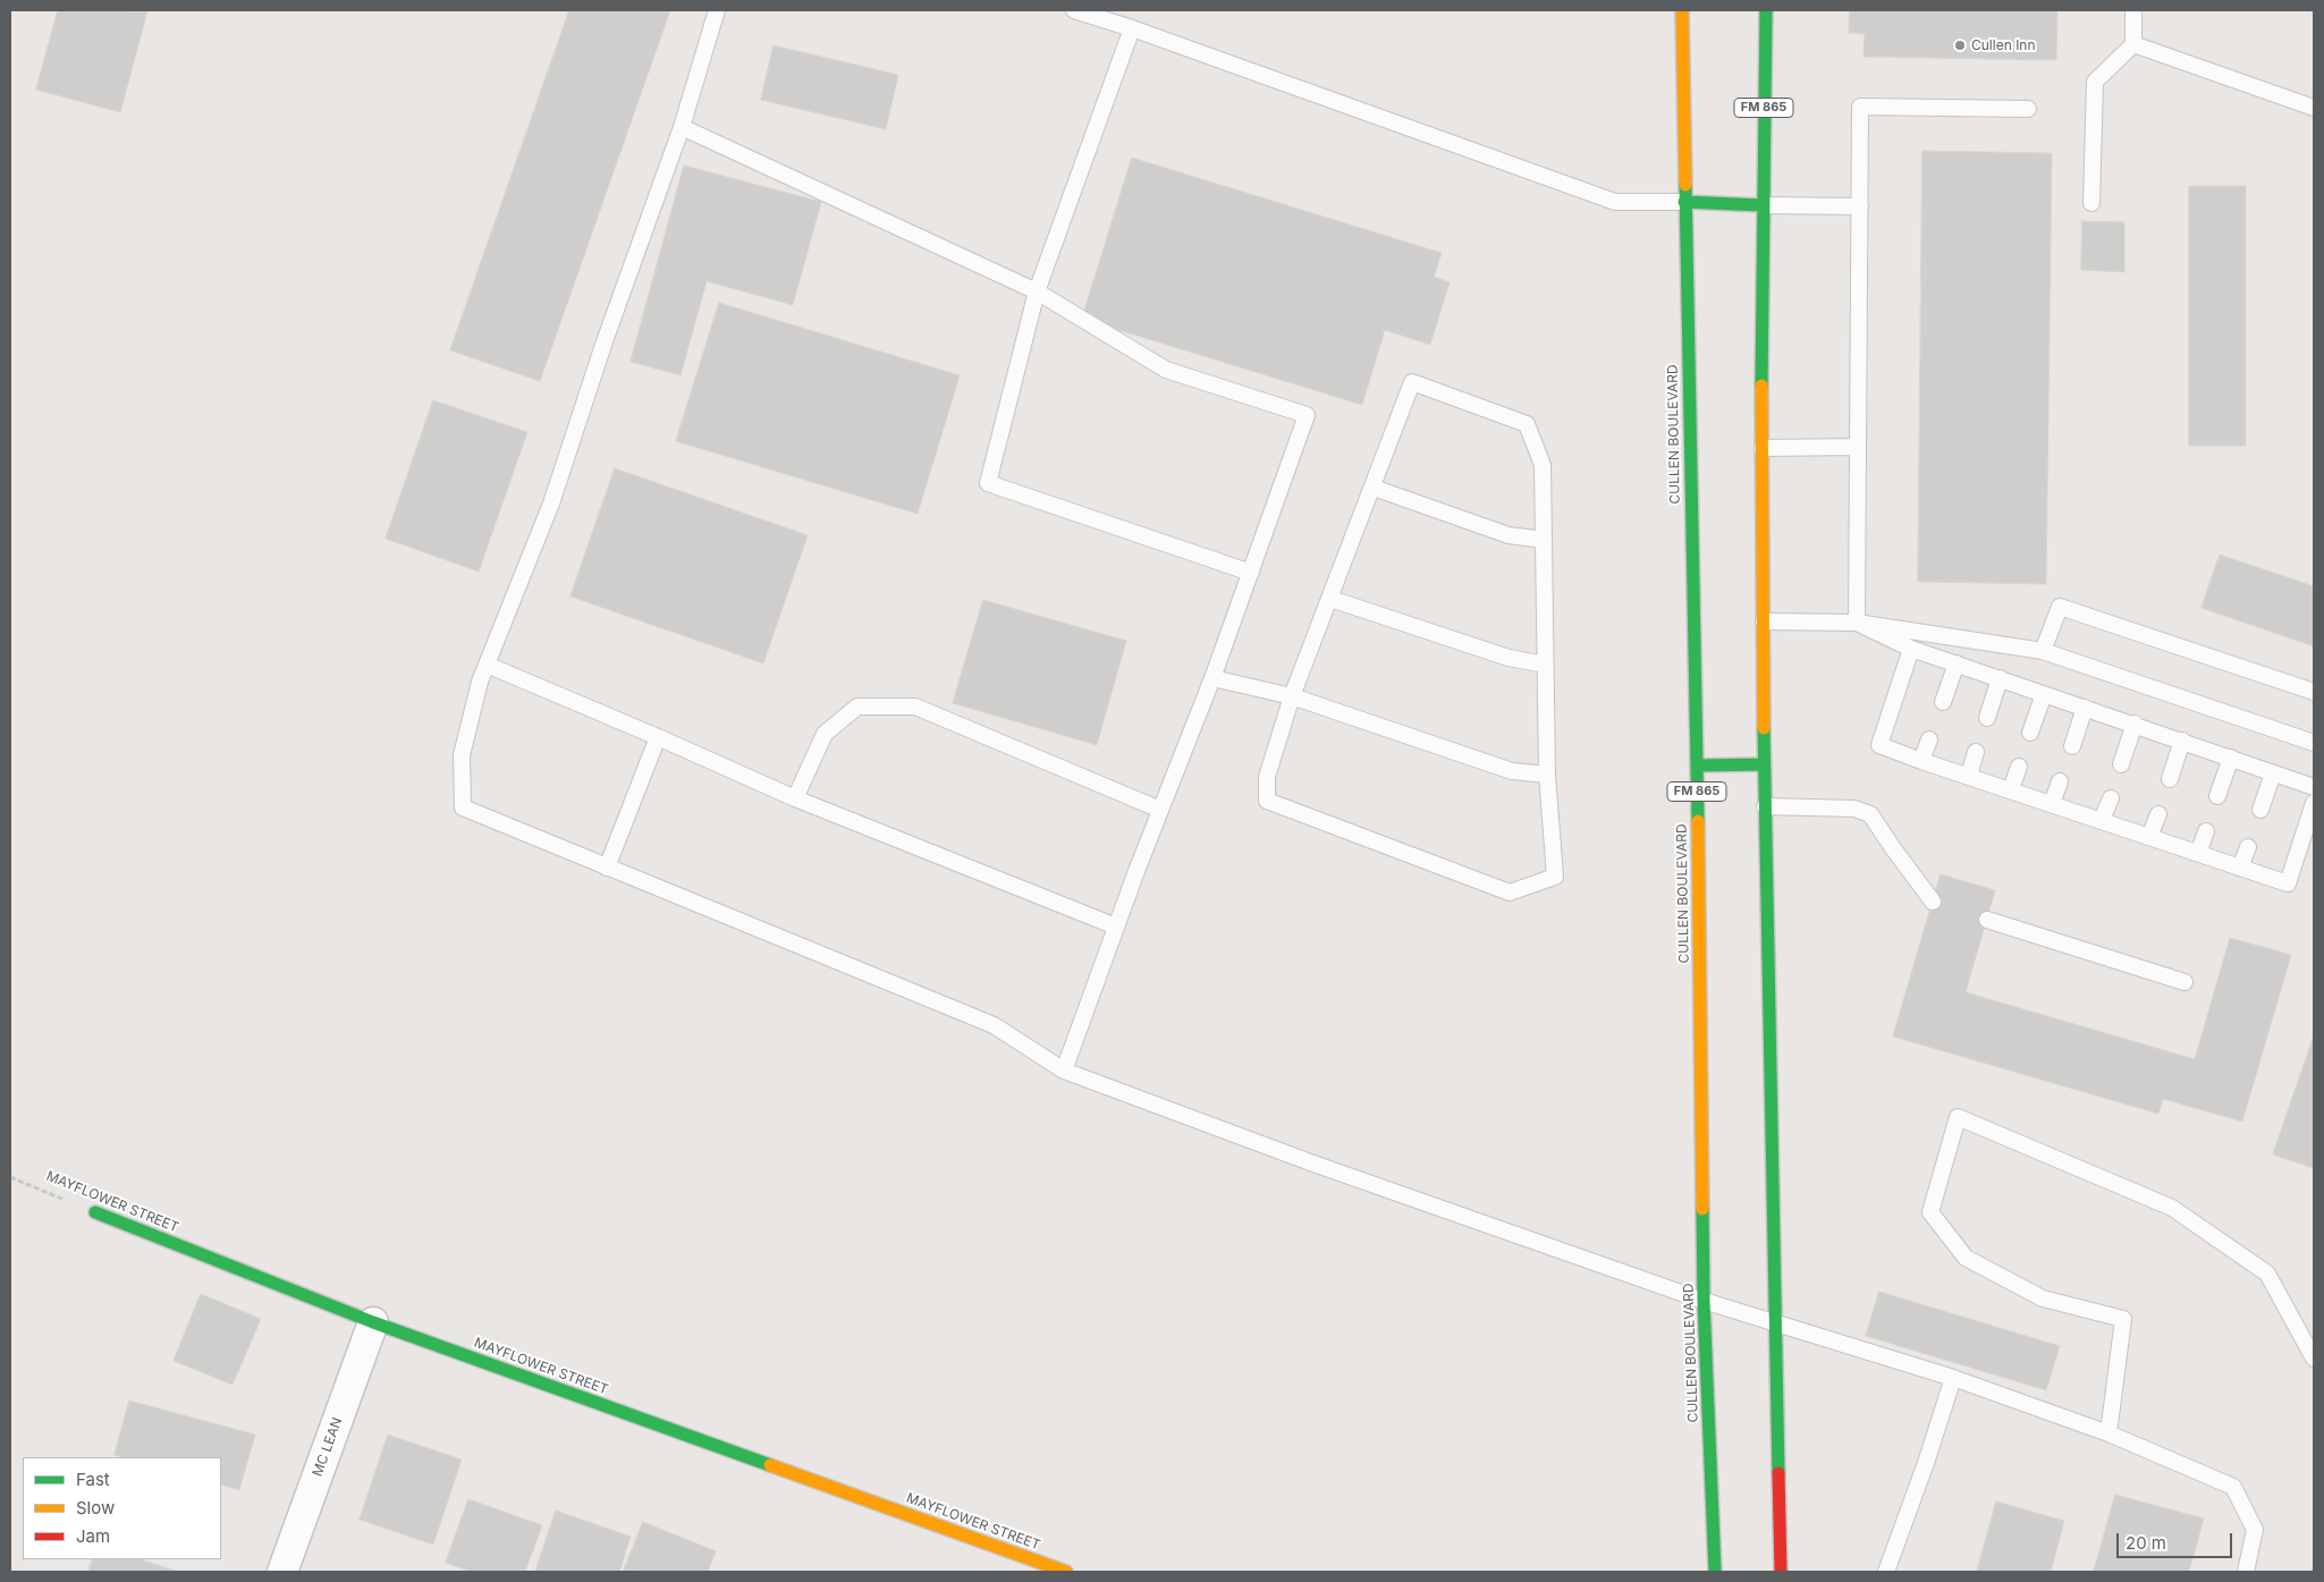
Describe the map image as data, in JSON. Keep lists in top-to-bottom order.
{
  "streets": {
    "main road": ["FM 865", "CULLEN BOULEVARD", "MAYFLOWER STREET"],
    "street": ["MC LEAN"]
  },
  "crossings": [
    ["MAYFLOWER STREET", "MC LEAN"]
  ],
  "places": ["Cullen Inn"],
  "legend": ["Fast", "Slow", "Jam"],
  "scale_bar": "20 m"
}
